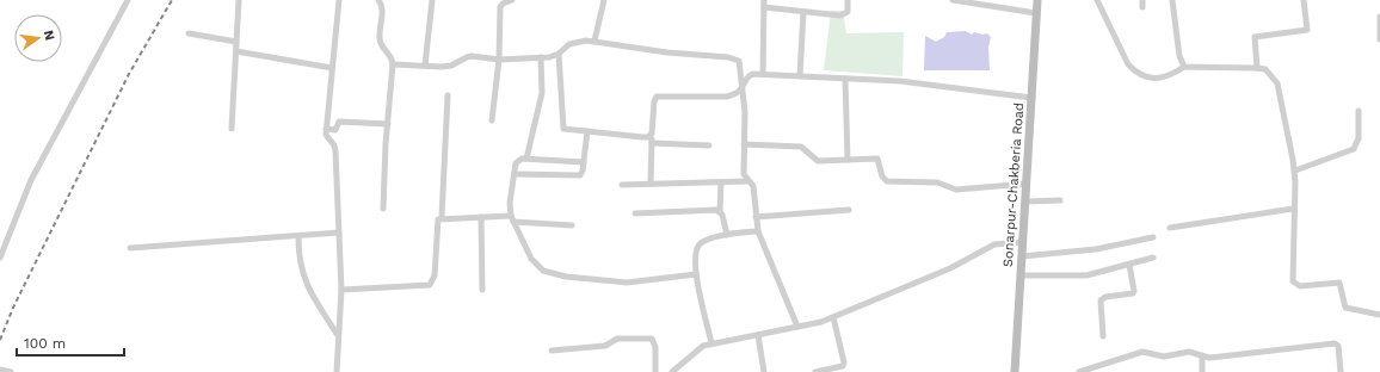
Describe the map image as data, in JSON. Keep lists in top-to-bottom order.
{
  "streets": {
    "main road": ["Sonarpur-Chakberia Road"]
  },
  "scale_bar": "100 m",
  "north": "right"
}
